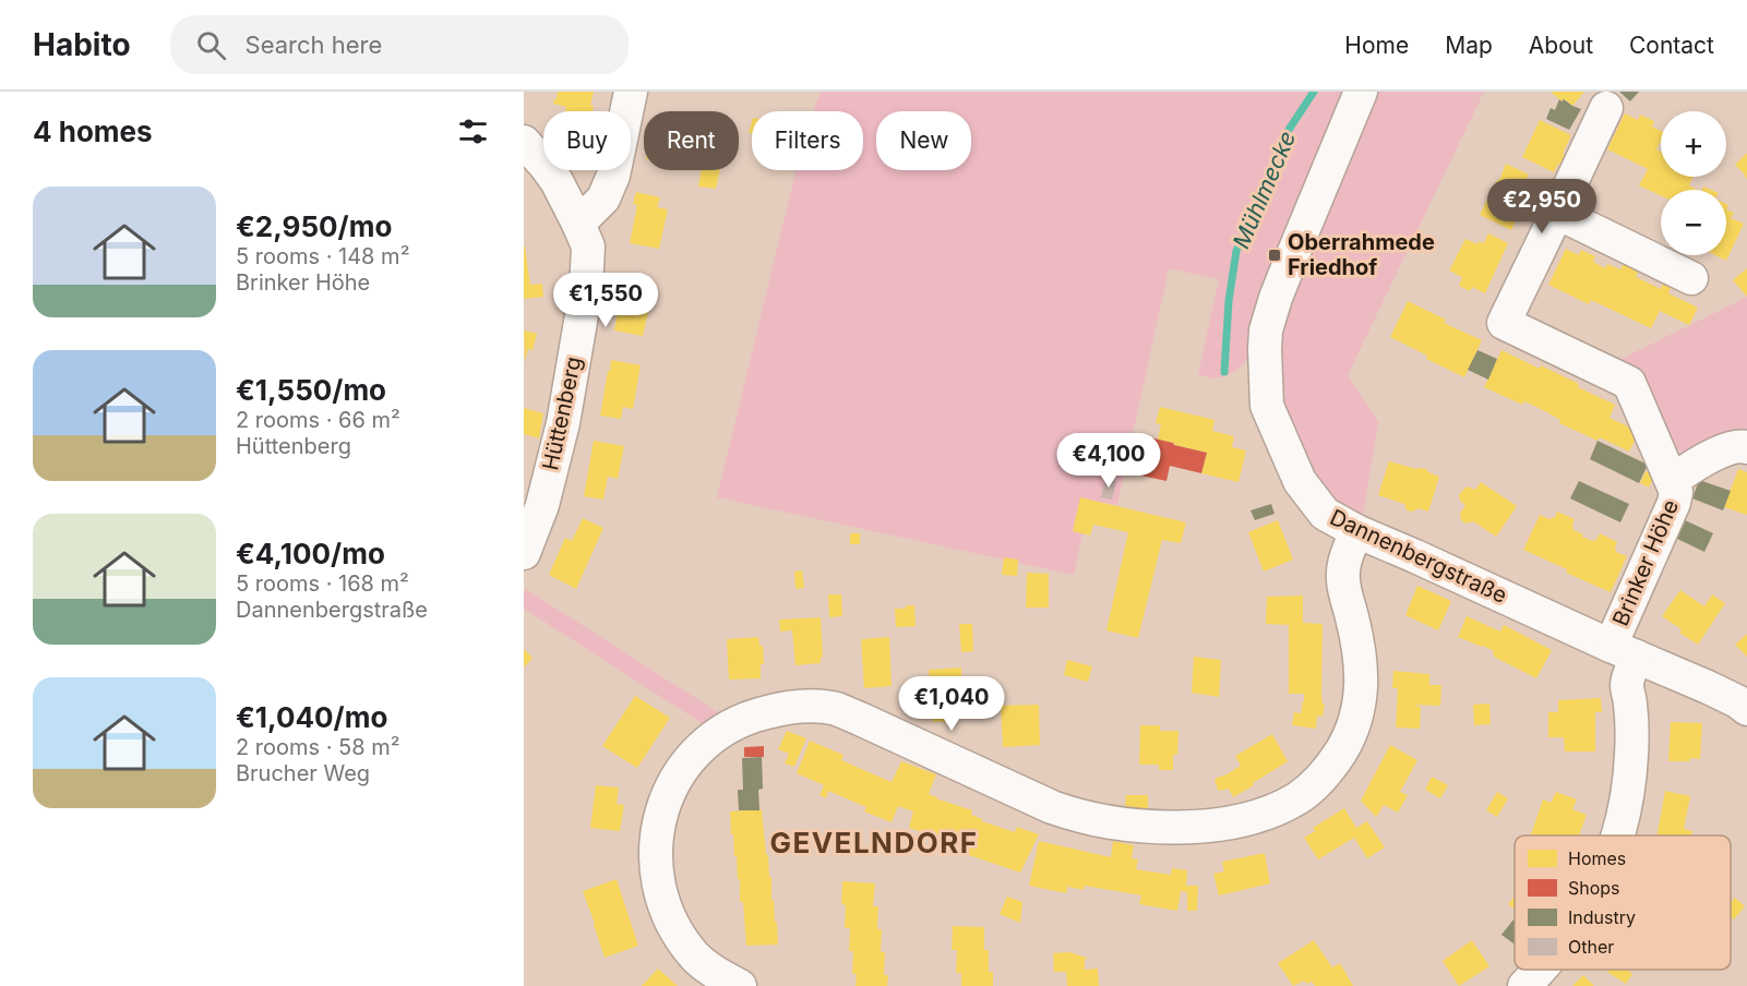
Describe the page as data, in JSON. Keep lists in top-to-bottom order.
{
  "streets": {
    "street": ["Hüttenberg", "Dannenbergstraße", "Brinker Höhe"]
  },
  "crossings": [
    ["Dannenbergstraße", "Brinker Höhe"]
  ],
  "districts": ["GEVELNDORF"],
  "water": ["Mühlmecke"],
  "places": {
    "transit": ["Oberrahmede Friedhof"]
  },
  "legend": [
    "Homes",
    "Shops",
    "Industry",
    "Other"
  ],
  "page": {
    "header": "Habito",
    "search": "Search here",
    "nav": [
      "Home",
      "Map",
      "About",
      "Contact"
    ],
    "heading": "4 homes",
    "map_buttons": ["+", "−"],
    "chip": [
      "Buy",
      "Rent",
      "Filters",
      "New"
    ],
    "list": [
      {
        "name": "€2,950/mo",
        "note": "5 rooms · 148 m² · Brinker Höhe"
      },
      {
        "name": "€1,550/mo",
        "note": "2 rooms · 66 m² · Hüttenberg"
      },
      {
        "name": "€4,100/mo",
        "note": "5 rooms · 168 m² · Dannenbergstraße"
      },
      {
        "name": "€1,040/mo",
        "note": "2 rooms · 58 m² · Brucher Weg"
      }
    ],
    "price": [
      "€2,950",
      "€1,550",
      "€4,100",
      "€1,040"
    ]
  }
}
